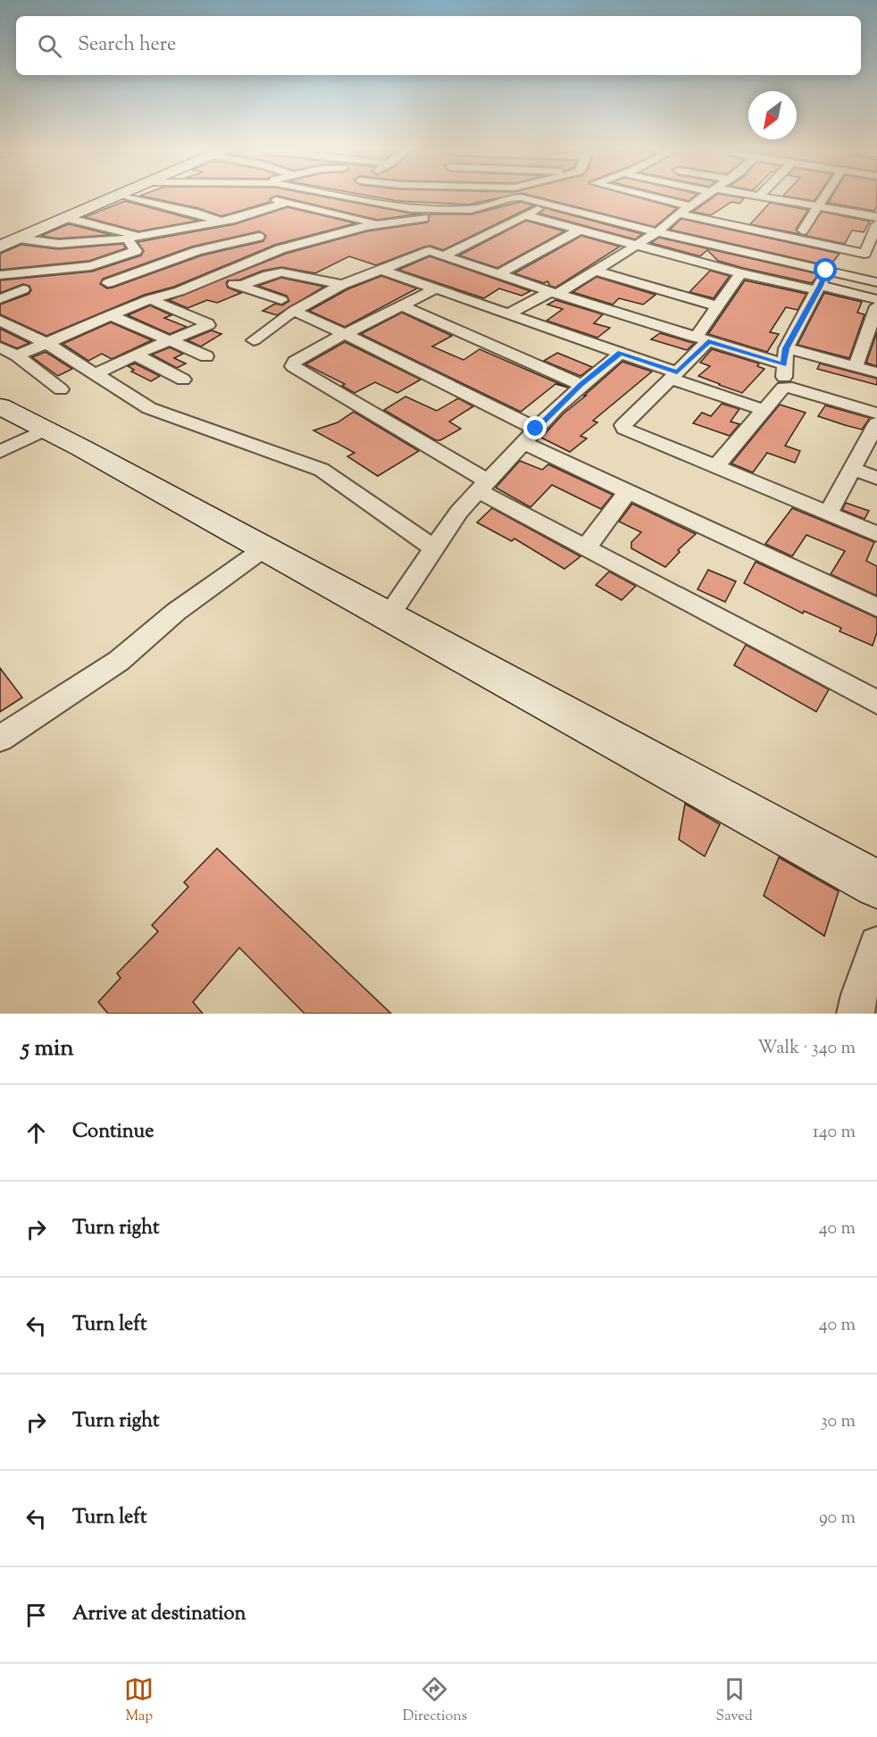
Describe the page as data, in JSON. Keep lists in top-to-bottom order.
{
  "north": "bottom left",
  "page": {
    "search": "Search here",
    "heading": ["5 min", "Walk · 340 m"],
    "list": [
      ["Continue", "140 m"],
      ["Turn right", "40 m"],
      ["Turn left", "40 m"],
      ["Turn right", "30 m"],
      ["Turn left", "90 m"],
      "Arrive at destination"
    ],
    "nav": ["Map", "Directions", "Saved"]
  }
}
